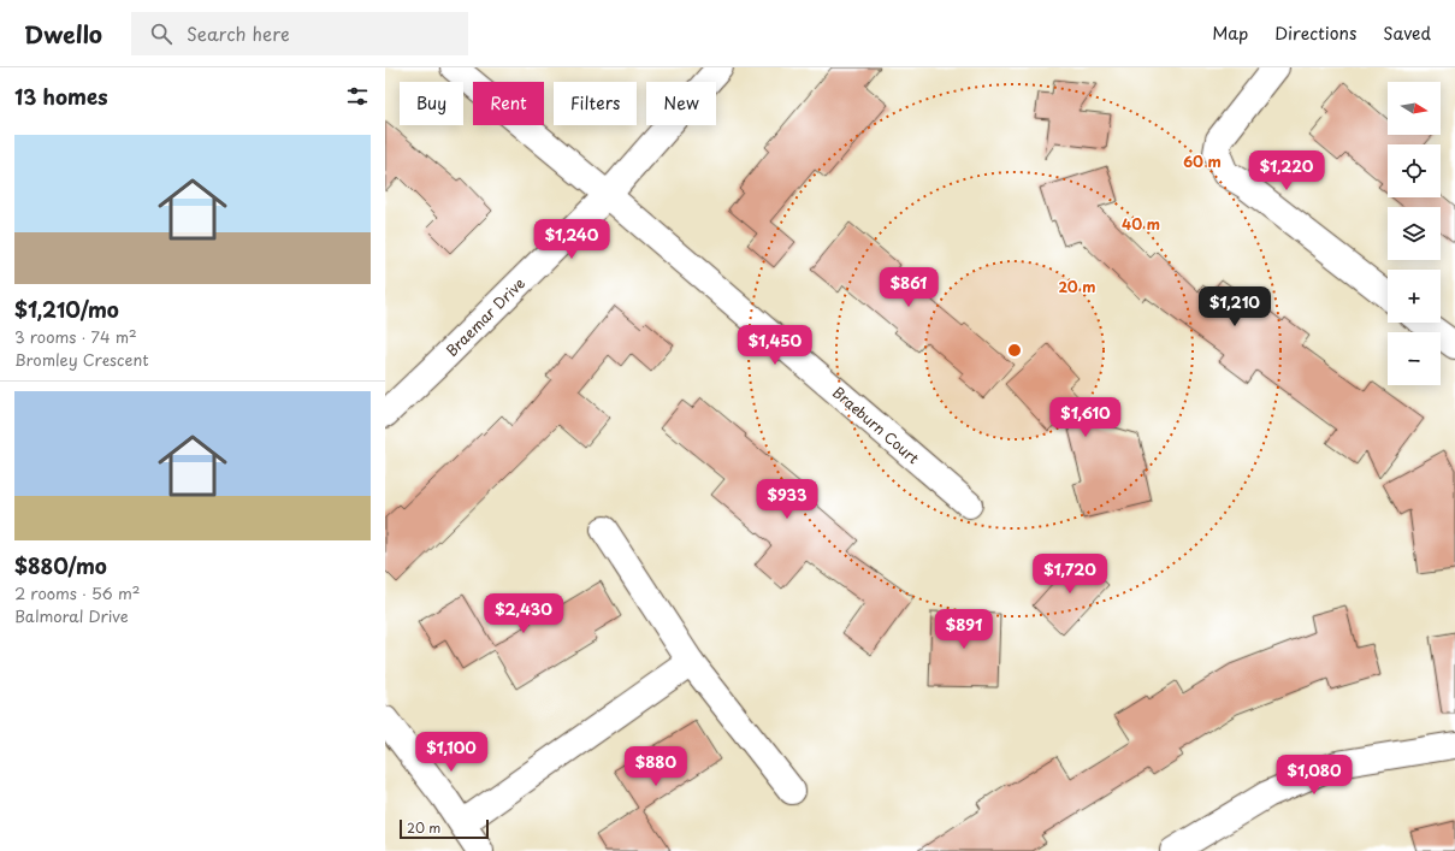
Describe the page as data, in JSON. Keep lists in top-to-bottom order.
{
  "streets": {
    "street": ["Braemar Drive", "Braeburn Court"]
  },
  "crossings": [
    ["Braemar Drive", "Braeburn Court"]
  ],
  "scale_bar": "20 m",
  "north": "right",
  "page": {
    "header": "Dwello",
    "search": "Search here",
    "nav": ["Map", "Directions", "Saved"],
    "heading": "13 homes",
    "map_buttons": ["+", "−"],
    "chip": [
      "Buy",
      "Rent",
      "Filters",
      "New"
    ],
    "list": [
      {
        "name": "$1,210/mo",
        "note": "3 rooms · 74 m² · Bromley Crescent"
      },
      {
        "name": "$880/mo",
        "note": "2 rooms · 56 m² · Balmoral Drive"
      }
    ],
    "price": [
      "$1,220",
      "$1,240",
      "$861",
      "$1,210",
      "$1,450",
      "$1,610",
      "$933",
      "$1,720",
      "$2,430",
      "$891",
      "$1,100",
      "$880",
      "$1,080"
    ],
    "scale": "20 m"
  },
  "rings": ["60 m", "40 m", "20 m"]
}
